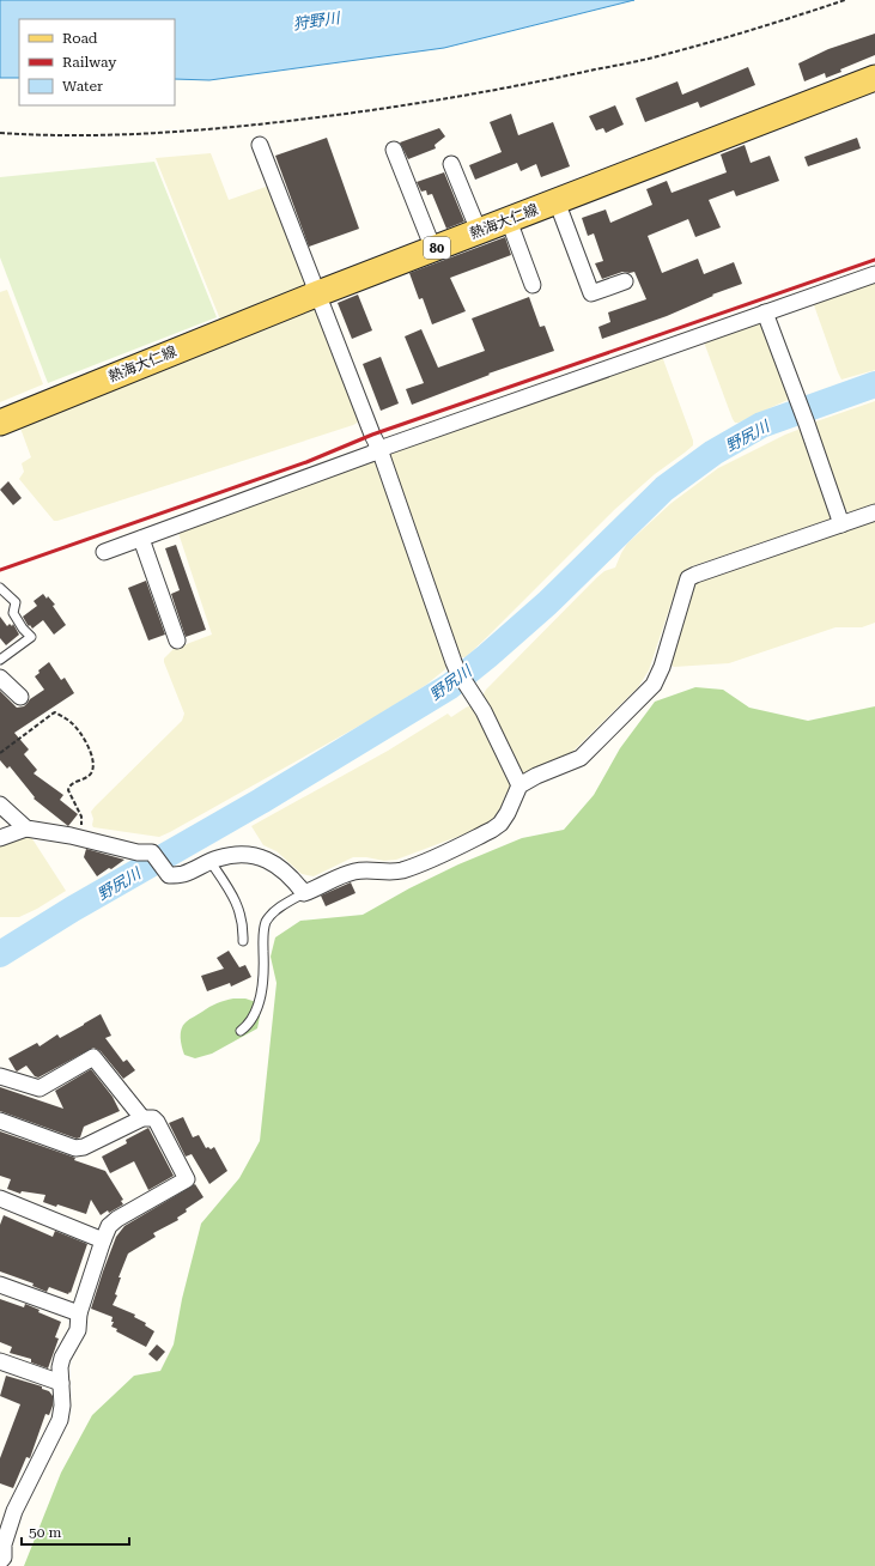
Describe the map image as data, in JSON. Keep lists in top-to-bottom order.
{
  "streets": {
    "main road": ["熱海大仁線", "80"]
  },
  "water": ["狩野川", "野尻川"],
  "legend": ["Road", "Railway", "Water"],
  "scale_bar": "50 m"
}
